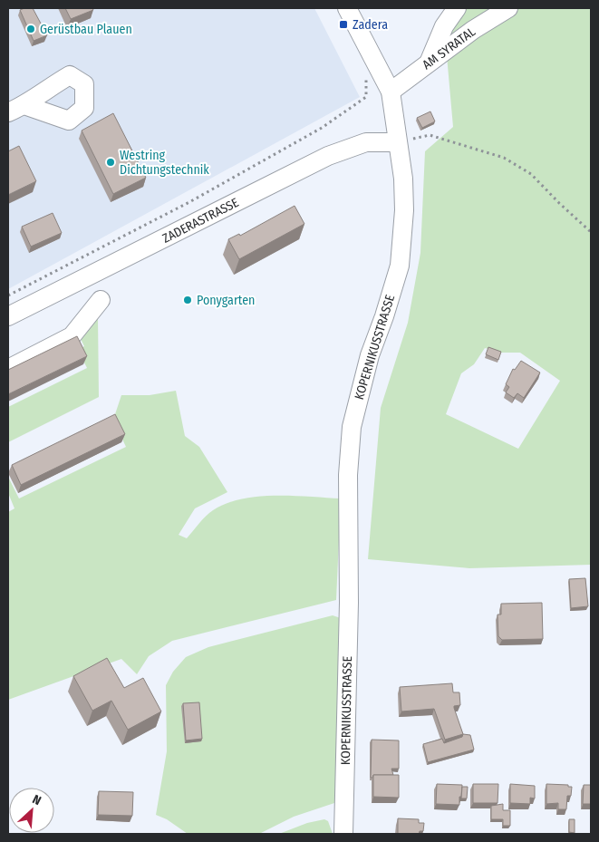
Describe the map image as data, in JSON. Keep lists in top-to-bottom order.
{
  "streets": {
    "street": ["AM SYRATAL", "ZADERASTRASSE", "KOPERNIKUSSTRASSE"]
  },
  "crossings": [
    ["AM SYRATAL", "KOPERNIKUSSTRASSE"],
    ["ZADERASTRASSE", "KOPERNIKUSSTRASSE"]
  ],
  "places": {
    "transit": ["Zadera"],
    "other": ["Gerüstbau Plauen", "Westring Dichtungstechnik", "Ponygarten"]
  },
  "north": "top right"
}
